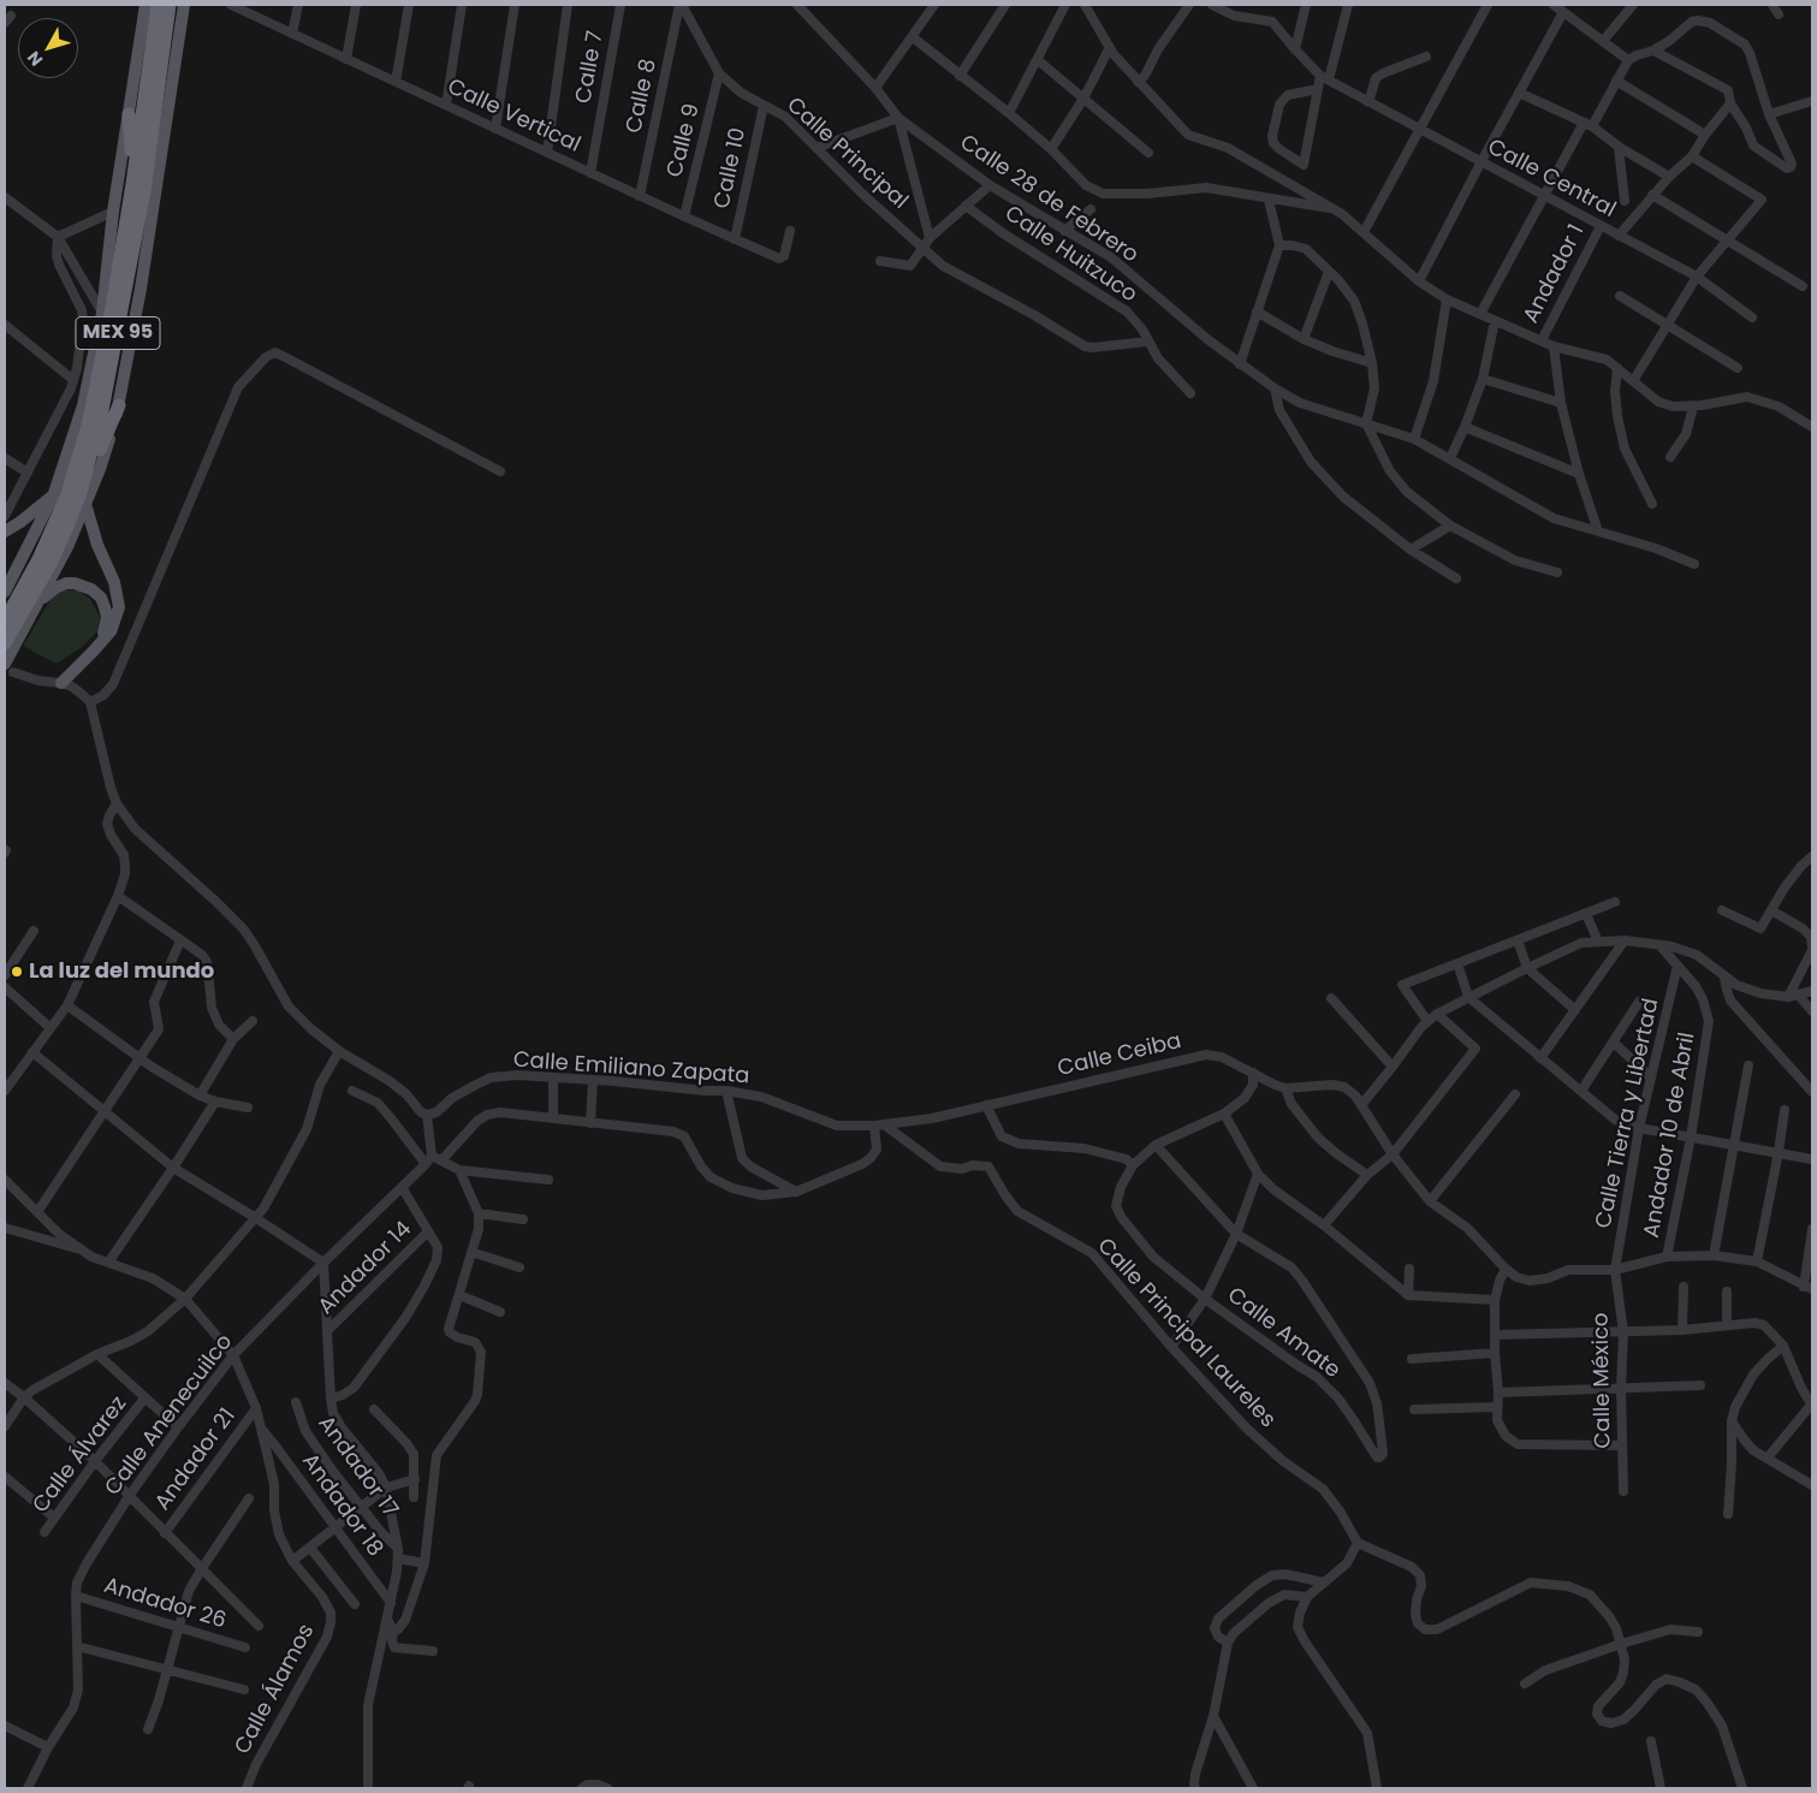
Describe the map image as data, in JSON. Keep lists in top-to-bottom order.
{
  "streets": {
    "highway": ["MEX 95"],
    "street": [
      "Calle 7",
      "Calle 8",
      "Calle Vertical",
      "Calle 9",
      "Calle Principal",
      "Calle 10",
      "Calle Central",
      "Calle 28 de Febrero",
      "Calle Huitzuco",
      "Andador 1",
      "Calle Ceiba",
      "Calle Emiliano Zapata",
      "Calle Tierra y Libertad",
      "Andador 10 de Abril",
      "Andador 14",
      "Calle Principal Laureles",
      "Calle Amate",
      "Calle México",
      "Calle Anenecuilco",
      "Calle Álvarez",
      "Andador 21",
      "Andador 17",
      "Andador 18",
      "Andador 26",
      "Calle Álamos"
    ]
  },
  "crossings": [
    ["Calle 7", "Calle Vertical"],
    ["Calle 8", "Calle Vertical"],
    ["Calle 8", "Calle Principal"],
    ["Calle Vertical", "Calle 9"],
    ["Calle Vertical", "Calle 10"],
    ["Calle 9", "Calle Principal"],
    ["Calle Principal", "Calle 10"],
    ["Calle Principal", "Calle Huitzuco"],
    ["Calle Central", "Andador 1"],
    ["Calle Ceiba", "Calle Emiliano Zapata"],
    ["Calle Ceiba", "Calle Principal Laureles"],
    ["Calle Ceiba", "Calle Amate"],
    ["Calle Emiliano Zapata", "Calle Principal Laureles"],
    ["Calle Tierra y Libertad", "Andador 10 de Abril"],
    ["Calle Tierra y Libertad", "Calle México"],
    ["Calle Anenecuilco", "Andador 26"],
    ["Calle Anenecuilco", "Calle Álamos"],
    ["Andador 21", "Calle Álamos"],
    ["Andador 18", "Calle Álamos"]
  ],
  "places": ["La luz del mundo"],
  "north": "bottom left"
}
